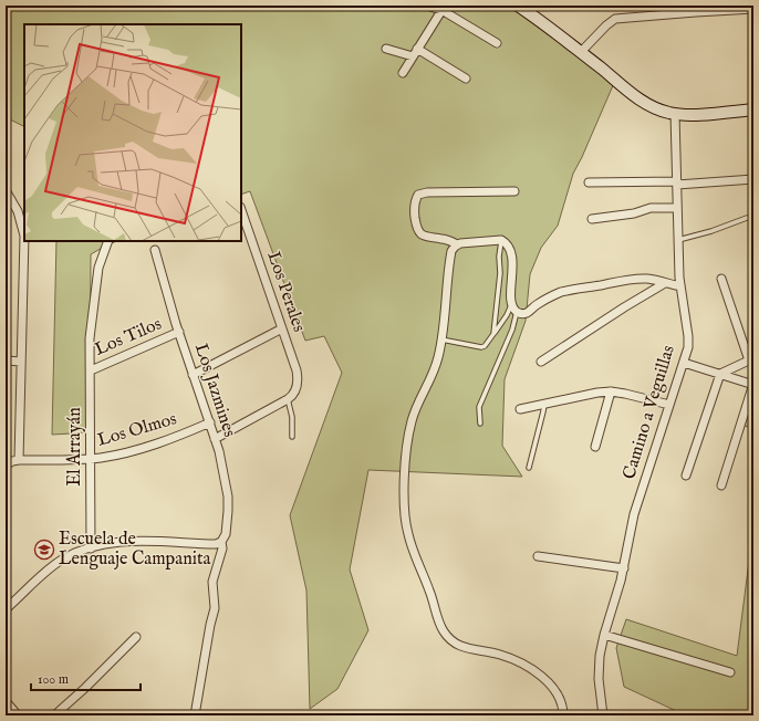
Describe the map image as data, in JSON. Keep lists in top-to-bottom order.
{
  "streets": {
    "street": [
      "Los Perales",
      "Los Tilos",
      "Los Jazmines",
      "Camino a Veguillas",
      "Los Olmos",
      "El Arrayán"
    ]
  },
  "crossings": [
    ["Los Tilos", "Los Jazmines"],
    ["Los Tilos", "El Arrayán"],
    ["Los Jazmines", "Los Olmos"],
    ["Los Olmos", "El Arrayán"]
  ],
  "places": {
    "school or university": ["Escuela de Lenguaje Campanita"]
  },
  "scale_bar": "100 m"
}
